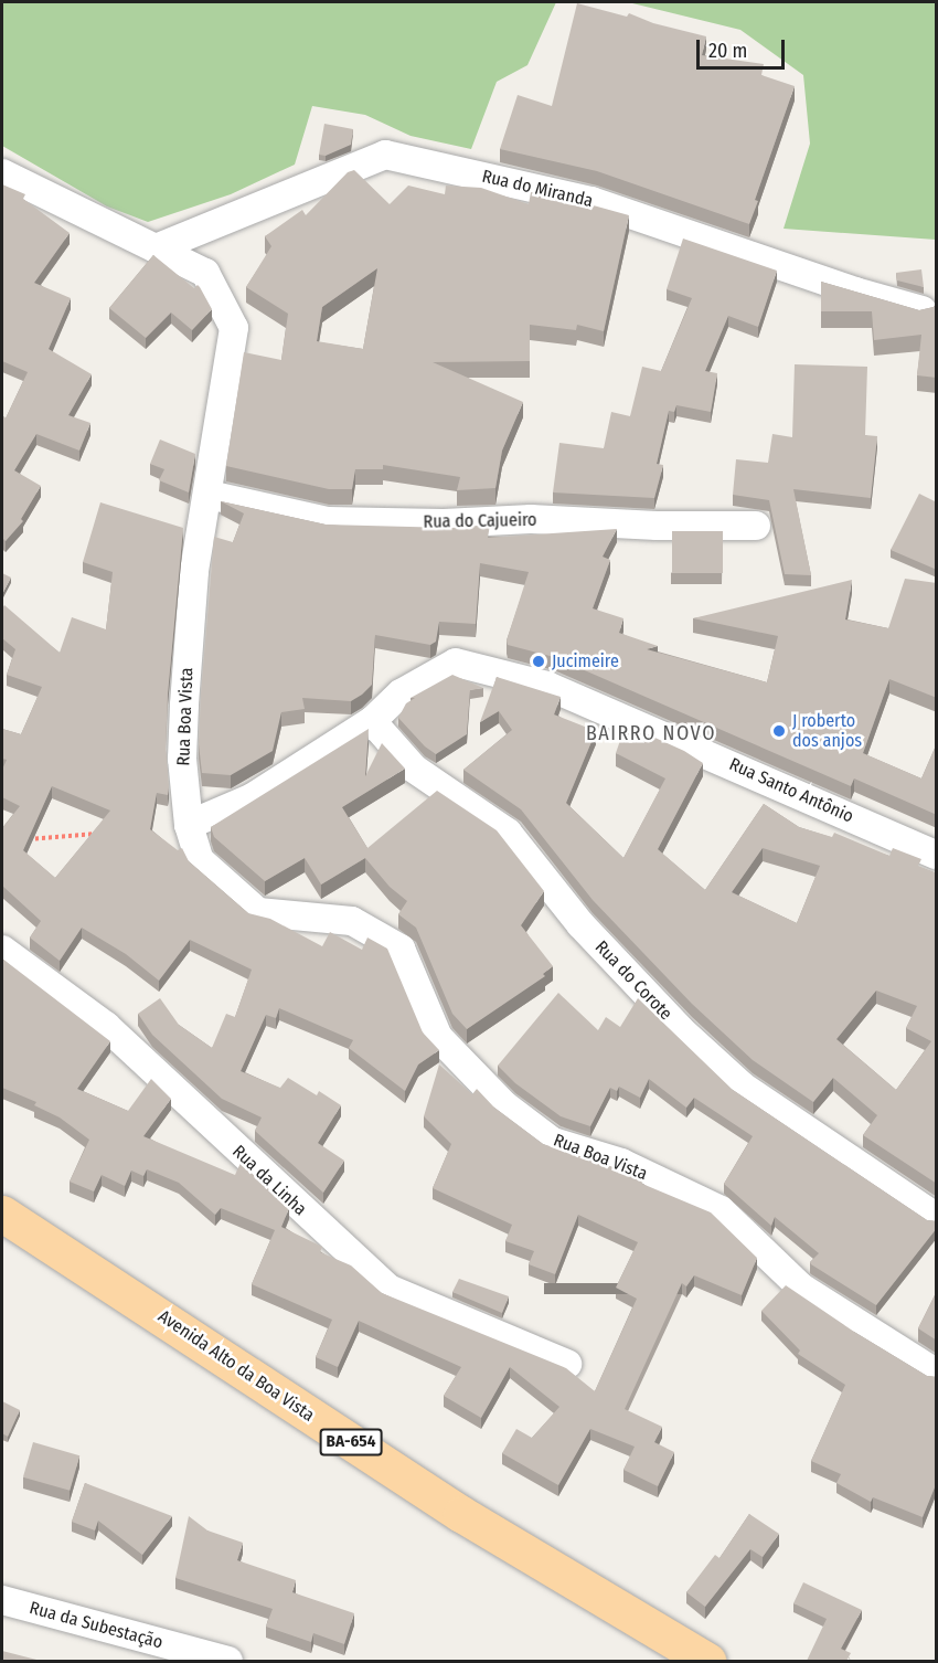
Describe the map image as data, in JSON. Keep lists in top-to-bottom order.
{
  "streets": {
    "main road": ["Avenida Alto da Boa Vista", "BA-654"],
    "street": [
      "Rua do Miranda",
      "Rua do Cajueiro",
      "Rua Boa Vista",
      "Rua Santo Antônio",
      "Rua do Corote",
      "Rua da Linha",
      "Rua da Subestação"
    ]
  },
  "crossings": [
    ["Rua do Miranda", "Rua Boa Vista"],
    ["Rua do Cajueiro", "Rua Boa Vista"],
    ["Rua Boa Vista", "Rua Santo Antônio"],
    ["Rua Santo Antônio", "Rua do Corote"]
  ],
  "districts": ["BAIRRO NOVO"],
  "places": ["Jucimeire", "J roberto dos anjos"],
  "scale_bar": "20 m"
}
